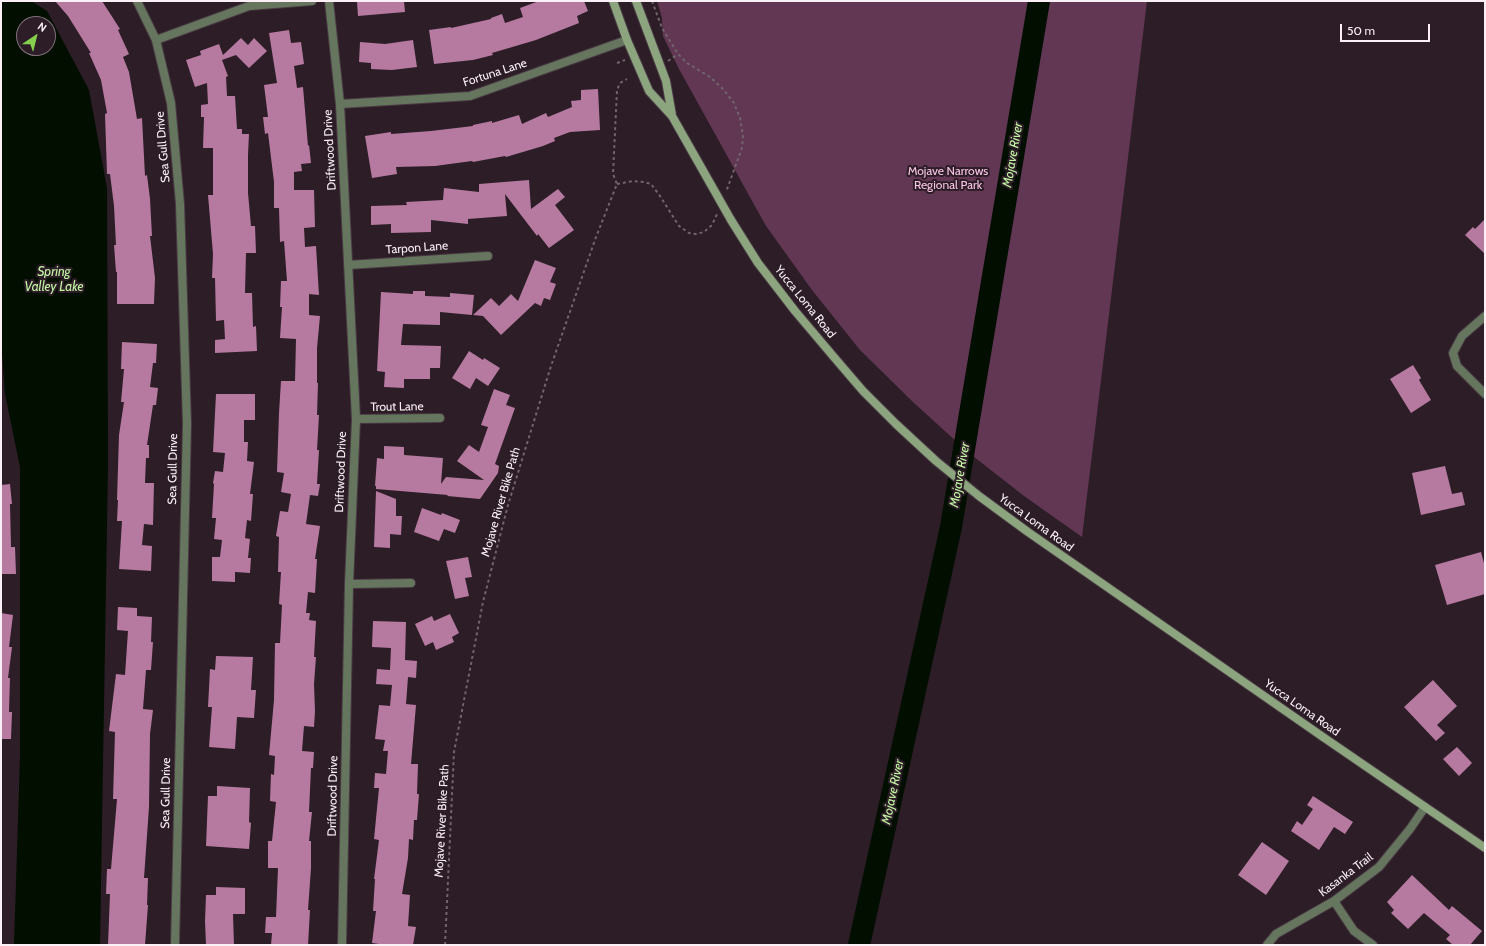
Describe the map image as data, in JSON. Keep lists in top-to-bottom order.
{
  "streets": {
    "main road": ["Yucca Loma Road"],
    "street": [
      "Fortuna Lane",
      "Sea Gull Drive",
      "Driftwood Drive",
      "Tarpon Lane",
      "Trout Lane",
      "Kasanka Trail"
    ],
    "path": ["Mojave River Bike Path"]
  },
  "crossings": [
    ["Fortuna Lane", "Driftwood Drive"],
    ["Fortuna Lane", "Yucca Loma Road"],
    ["Driftwood Drive", "Tarpon Lane"],
    ["Driftwood Drive", "Trout Lane"],
    ["Yucca Loma Road", "Kasanka Trail"]
  ],
  "water": ["Mojave River", "Spring Valley Lake"],
  "parks": ["Mojave Narrows Regional Park"],
  "scale_bar": "50 m",
  "north": "top right"
}
